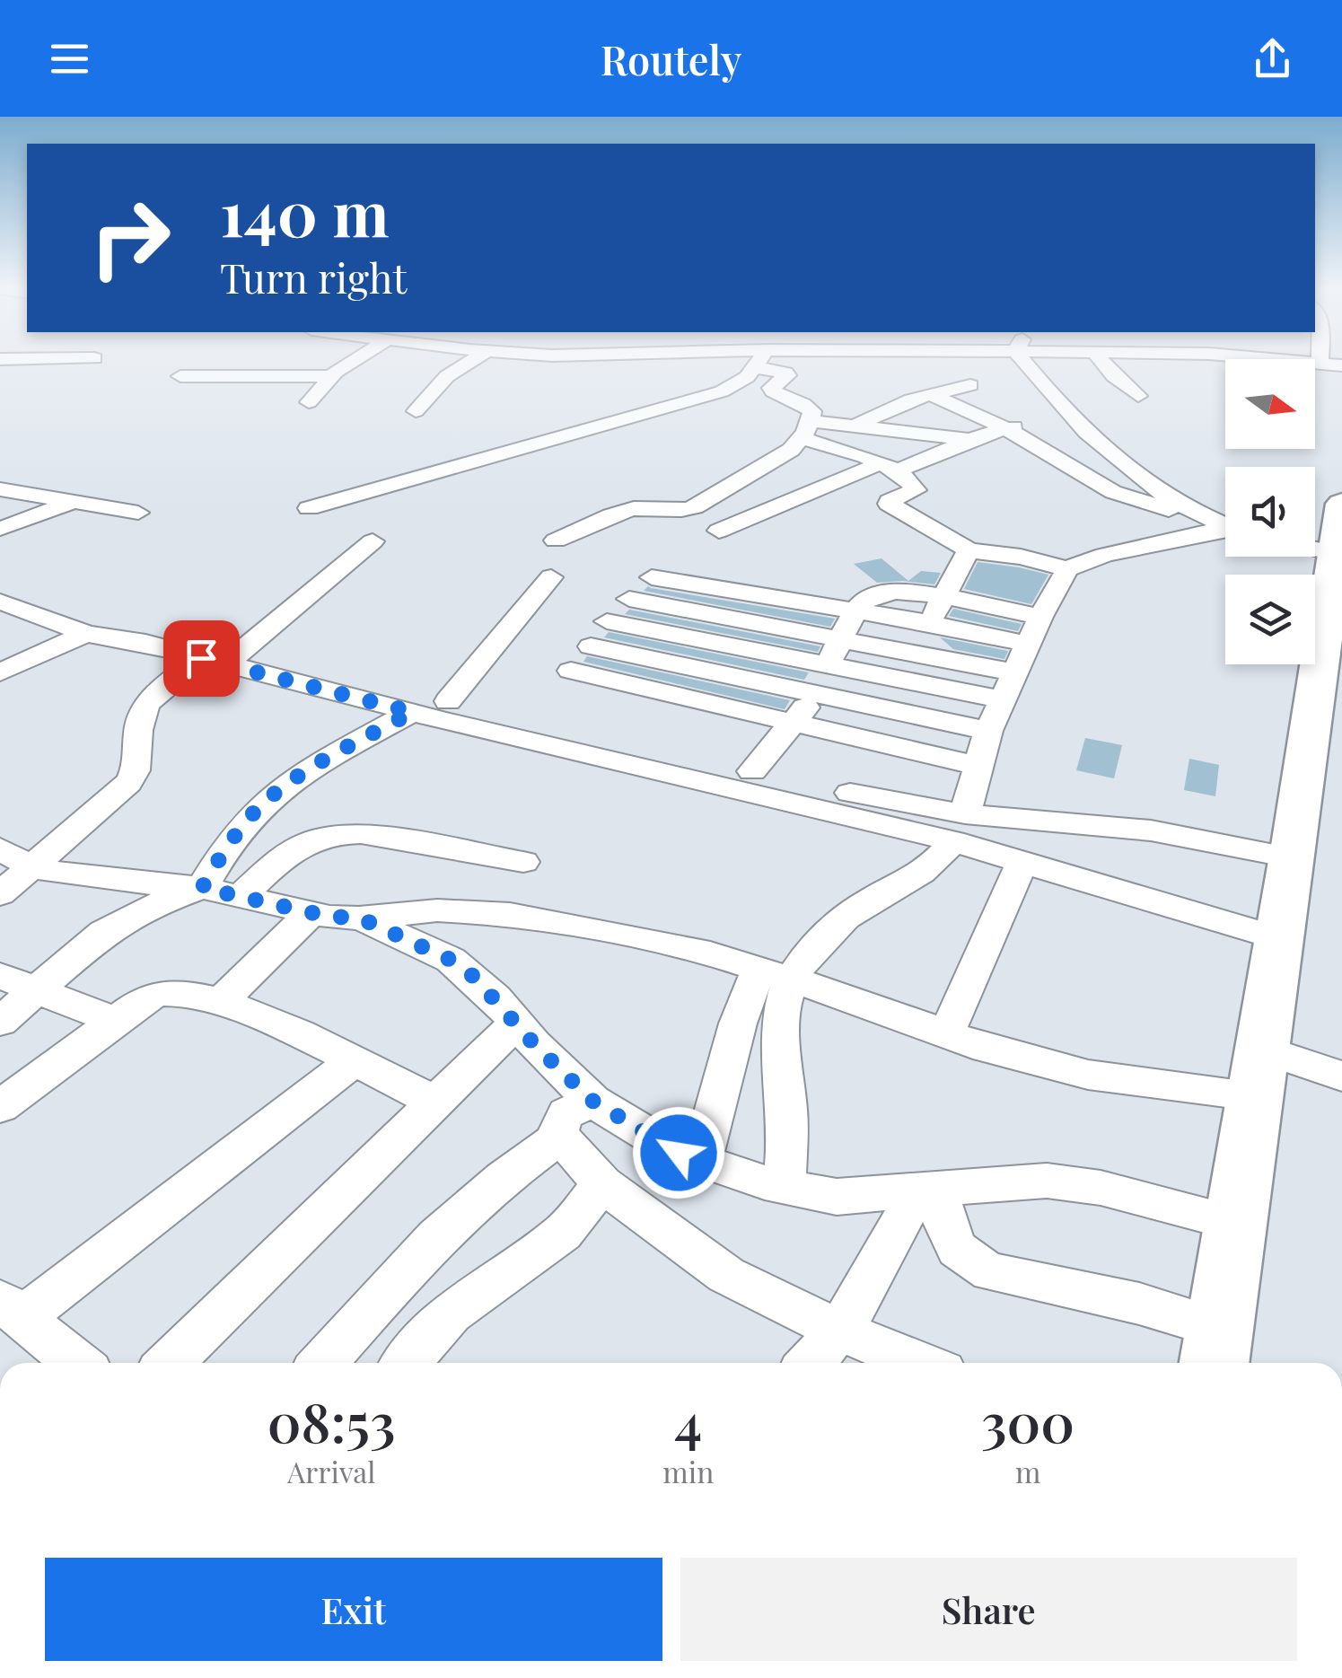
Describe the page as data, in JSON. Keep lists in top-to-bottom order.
{
  "north": "right",
  "page": {
    "header": "Routely",
    "turn": ["140 m", "Turn right"],
    "eta": [
      "08:53",
      "Arrival",
      "4",
      "min",
      "300",
      "m"
    ],
    "buttons": ["Exit", "Share"]
  }
}
